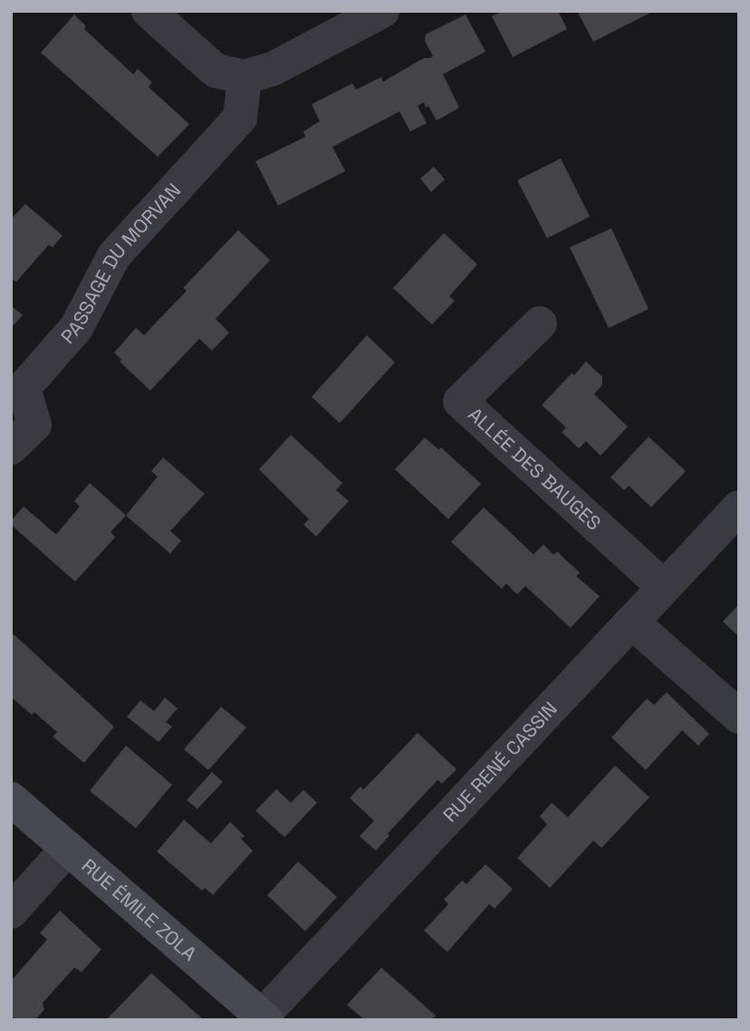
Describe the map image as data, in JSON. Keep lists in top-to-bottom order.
{
  "streets": {
    "street": [
      "PASSAGE DU MORVAN",
      "ALLÉE DES BAUGES",
      "RUE RENÉ CASSIN",
      "RUE ÉMILE ZOLA"
    ]
  },
  "crossings": [
    ["ALLÉE DES BAUGES", "RUE RENÉ CASSIN"],
    ["RUE RENÉ CASSIN", "RUE ÉMILE ZOLA"]
  ]
}
